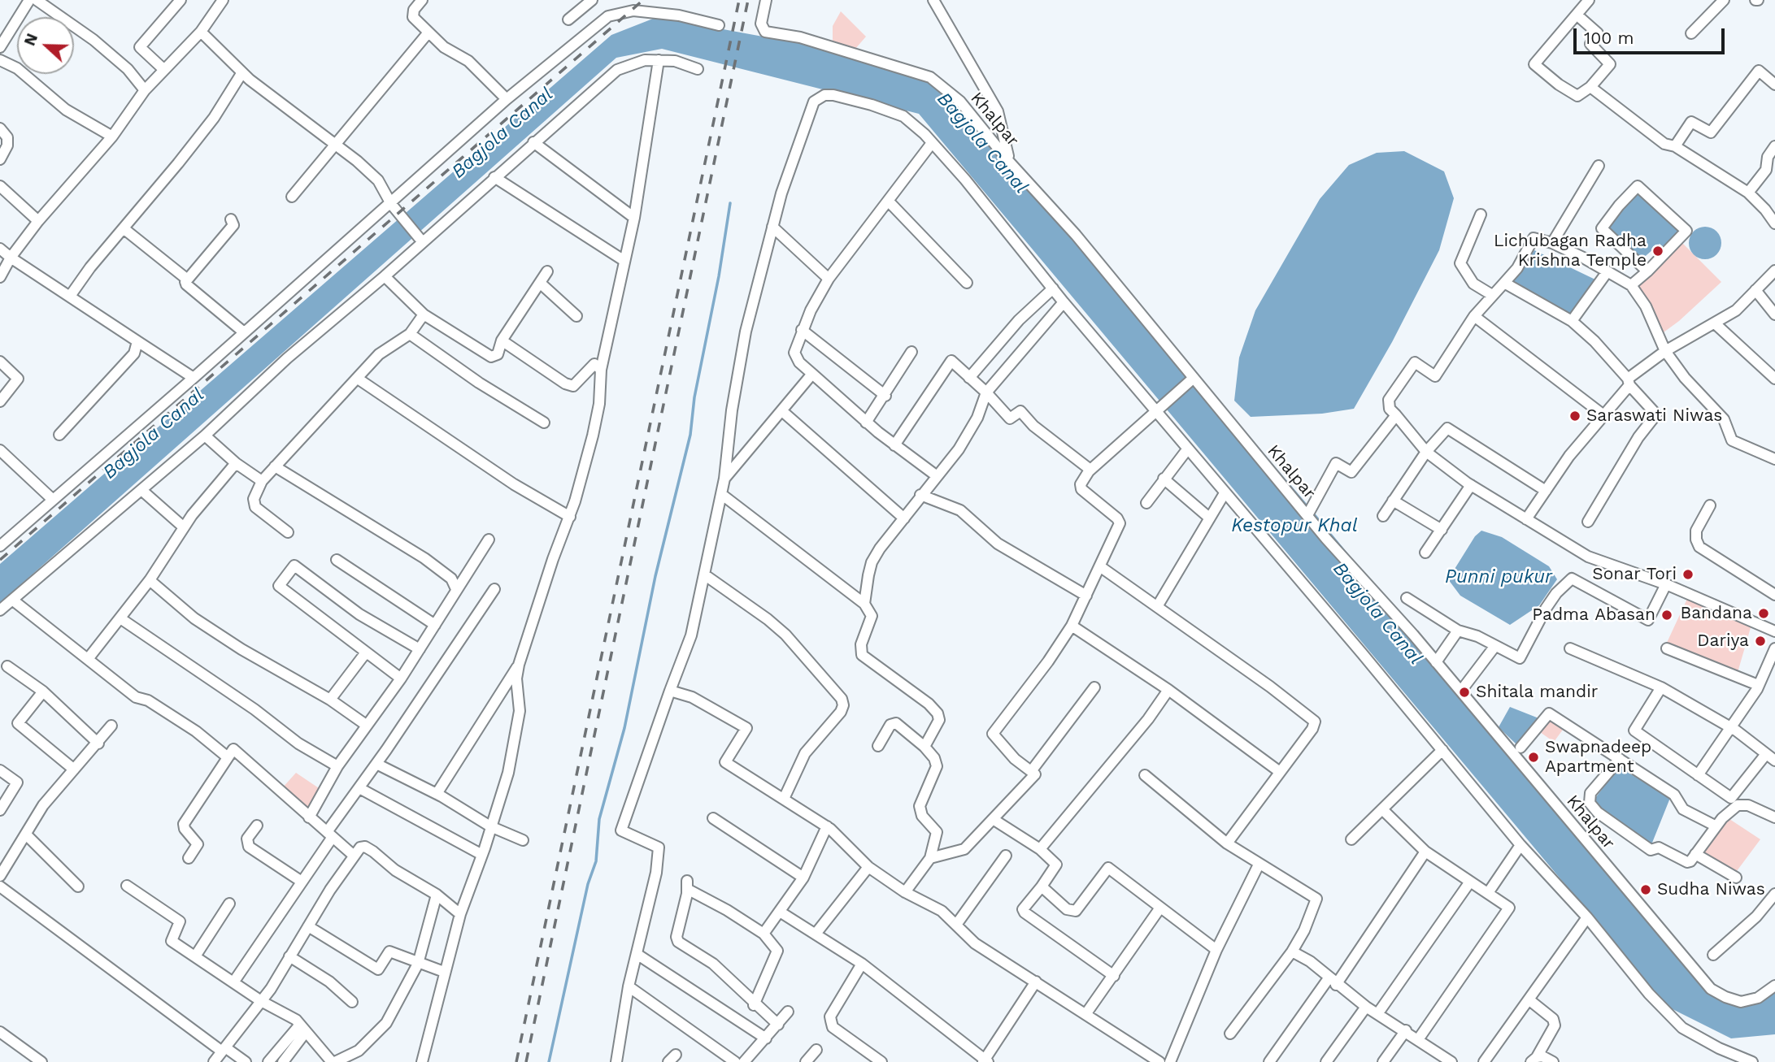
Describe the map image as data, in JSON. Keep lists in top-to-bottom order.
{
  "streets": {
    "street": ["Khalpar"]
  },
  "water": ["Bagjola Canal", "Kestopur Khal", "Punni pukur"],
  "places": [
    "Lichubagan Radha Krishna Temple",
    "Saraswati Niwas",
    "Sonar Tori",
    "Bandana",
    "Padma Abasan",
    "Dariya",
    "Shitala mandir",
    "Swapnadeep Apartment",
    "Sudha Niwas"
  ],
  "scale_bar": "100 m",
  "north": "left"
}
